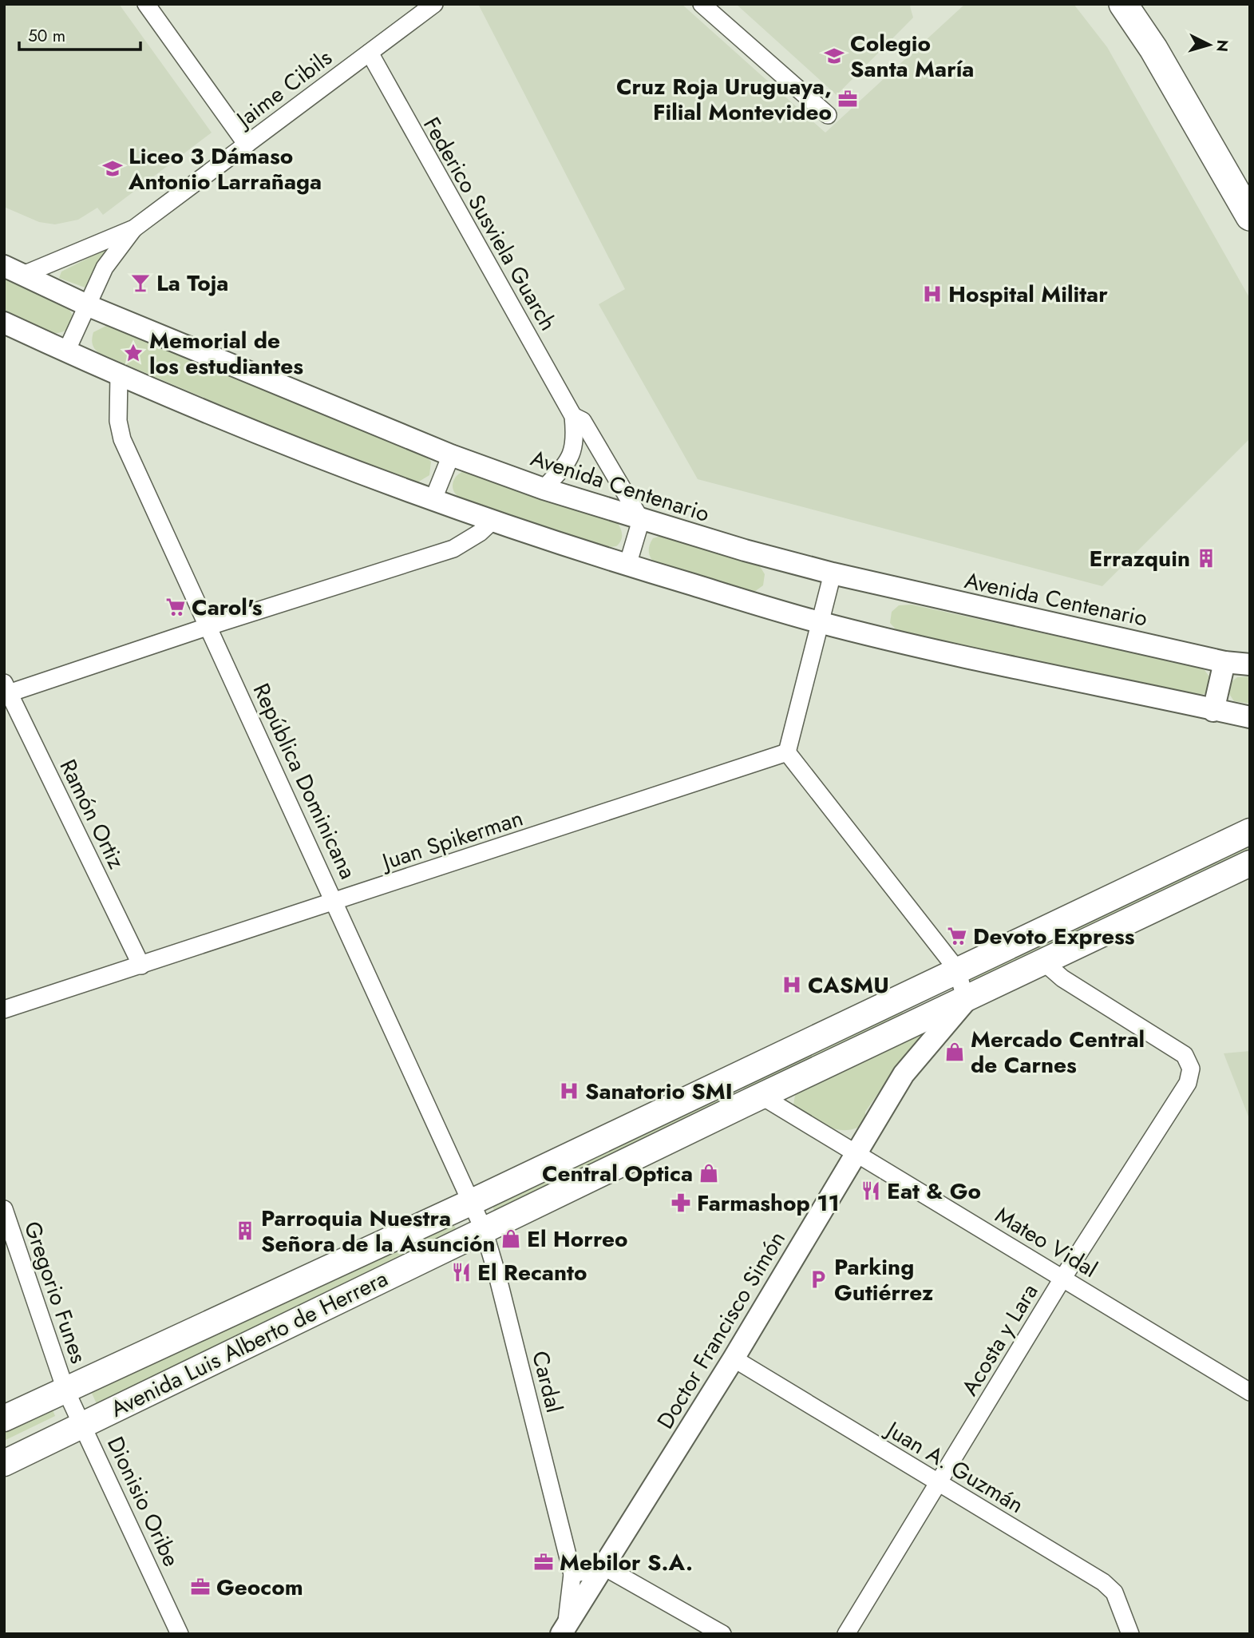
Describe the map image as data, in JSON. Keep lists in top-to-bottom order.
{
  "streets": {
    "main road": ["Avenida Luis Alberto de Herrera"],
    "street": [
      "Jaime Cibils",
      "Federico Susviela Guarch",
      "Avenida Centenario",
      "República Dominicana",
      "Ramón Ortiz",
      "Juan Spikerman",
      "Mateo Vidal",
      "Gregorio Funes",
      "Doctor Francisco Simón",
      "Acosta y Lara",
      "Cardal",
      "Juan A. Guzmán",
      "Dionisio Oribe"
    ]
  },
  "crossings": [
    ["Jaime Cibils", "Federico Susviela Guarch"],
    ["Jaime Cibils", "Avenida Centenario"],
    ["Federico Susviela Guarch", "Avenida Centenario"],
    ["República Dominicana", "Juan Spikerman"],
    ["República Dominicana", "Avenida Luis Alberto de Herrera"],
    ["República Dominicana", "Cardal"],
    ["Ramón Ortiz", "Juan Spikerman"],
    ["Mateo Vidal", "Doctor Francisco Simón"],
    ["Mateo Vidal", "Acosta y Lara"],
    ["Mateo Vidal", "Avenida Luis Alberto de Herrera"],
    ["Gregorio Funes", "Avenida Luis Alberto de Herrera"],
    ["Gregorio Funes", "Dionisio Oribe"],
    ["Doctor Francisco Simón", "Avenida Luis Alberto de Herrera"],
    ["Doctor Francisco Simón", "Cardal"],
    ["Doctor Francisco Simón", "Juan A. Guzmán"],
    ["Acosta y Lara", "Avenida Luis Alberto de Herrera"],
    ["Acosta y Lara", "Juan A. Guzmán"],
    ["Avenida Luis Alberto de Herrera", "Cardal"],
    ["Avenida Luis Alberto de Herrera", "Dionisio Oribe"]
  ],
  "places": {
    "school or university": ["Colegio Santa María", "Liceo 3 Dámaso Antonio Larrañaga"],
    "office": ["Cruz Roja Uruguaya, Filial Montevideo", "Mebilor S.A.", "Geocom"],
    "bar": ["La Toja"],
    "hospital": ["Hospital Militar", "CASMU", "Sanatorio SMI"],
    "place": ["Memorial de los estudiantes"],
    "building": ["Errazquin", "Parroquia Nuestra Señora de la Asunción"],
    "supermarket": ["Carol's", "Devoto Express"],
    "shop": ["Mercado Central de Carnes", "Central Optica", "El Horreo"],
    "restaurant": ["Eat & Go", "El Recanto"],
    "pharmacy": ["Farmashop 11"],
    "parking": ["Parking Gutiérrez"]
  },
  "scale_bar": "50 m",
  "north": "right"
}
